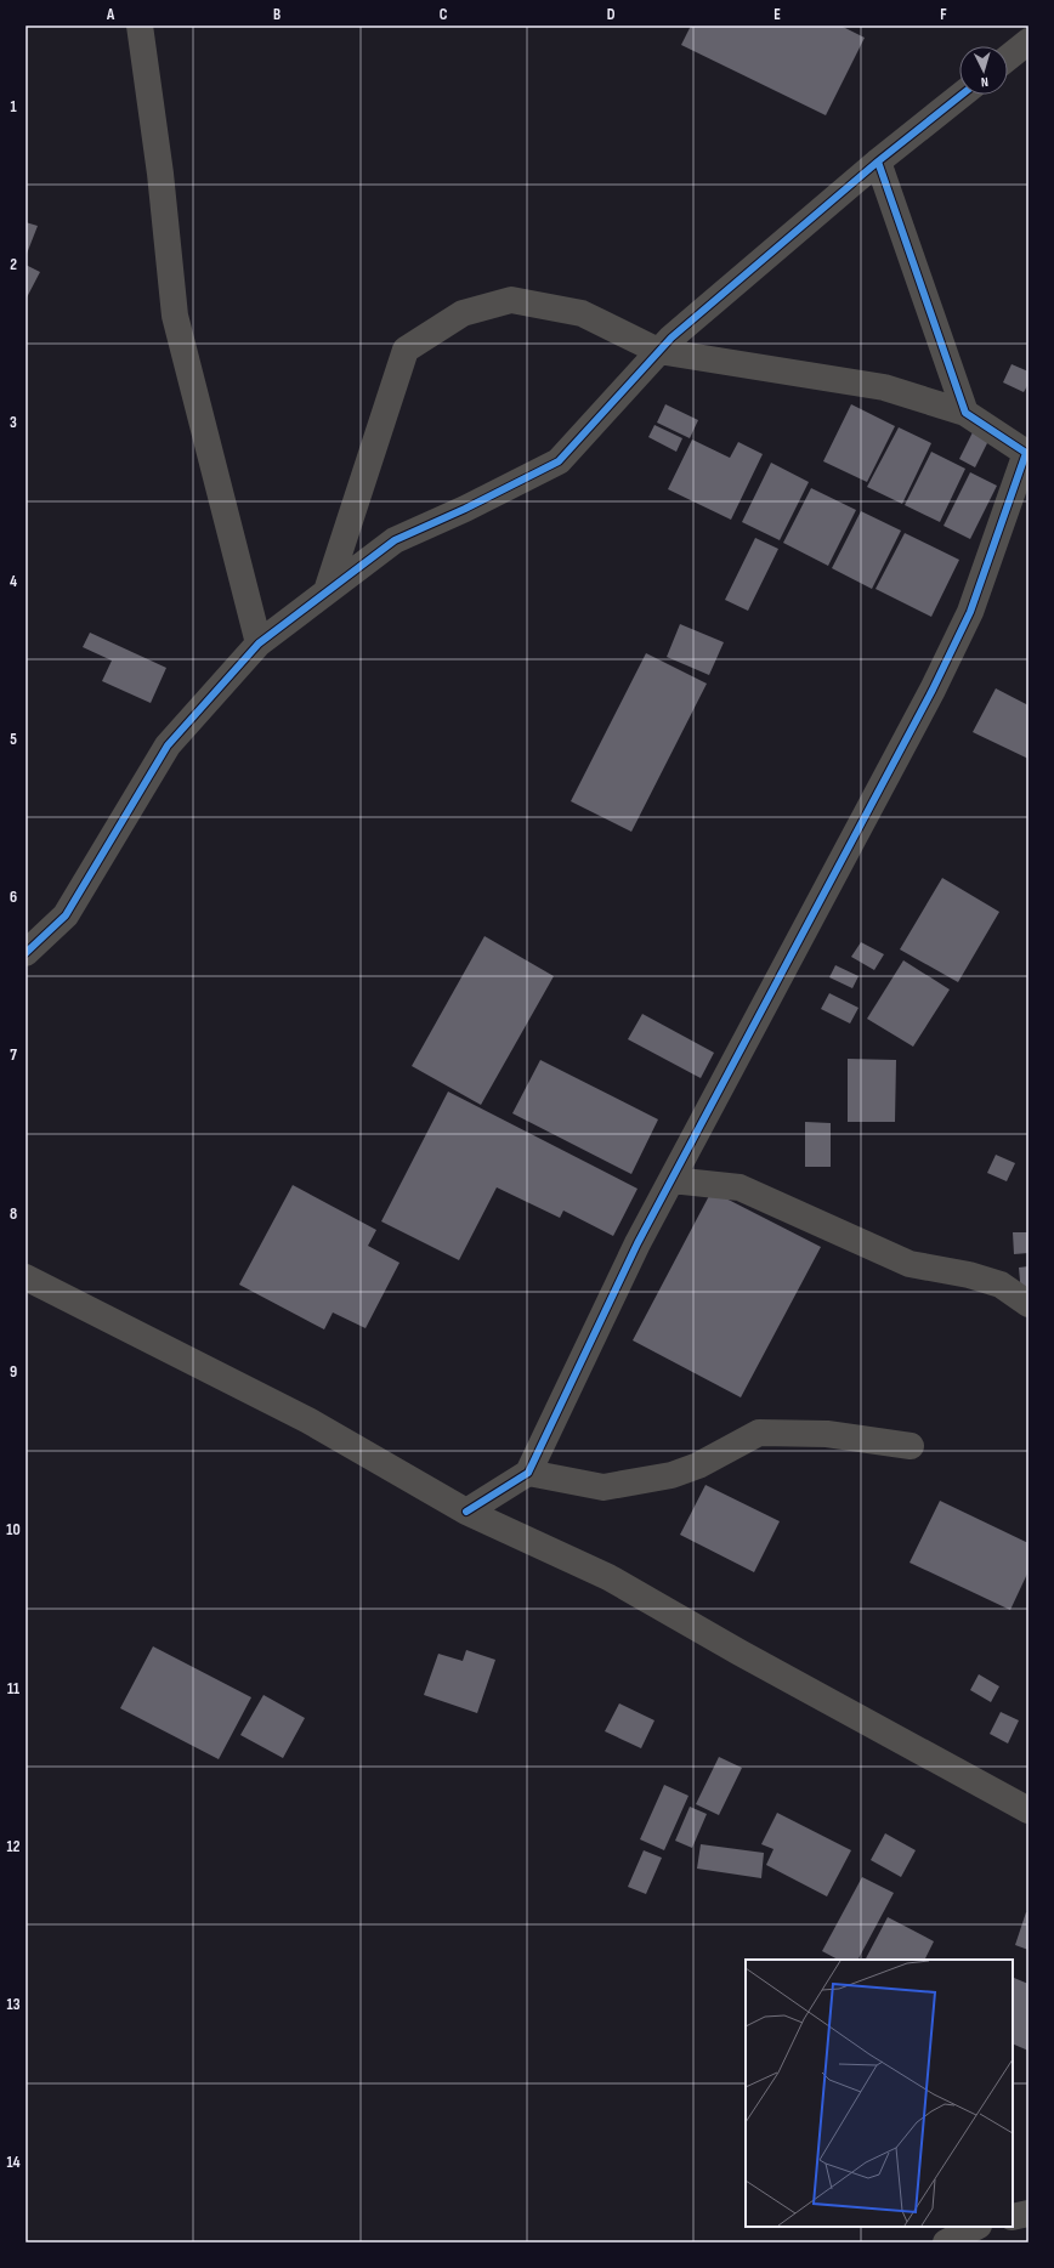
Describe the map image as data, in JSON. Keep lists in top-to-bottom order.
{
  "north": "bottom",
  "grid": {
    "columns": [
      "A",
      "B",
      "C",
      "D",
      "E",
      "F"
    ],
    "rows": [
      "1",
      "2",
      "3",
      "4",
      "5",
      "6",
      "7",
      "8",
      "9",
      "10",
      "11",
      "12",
      "13",
      "14"
    ]
  }
}
